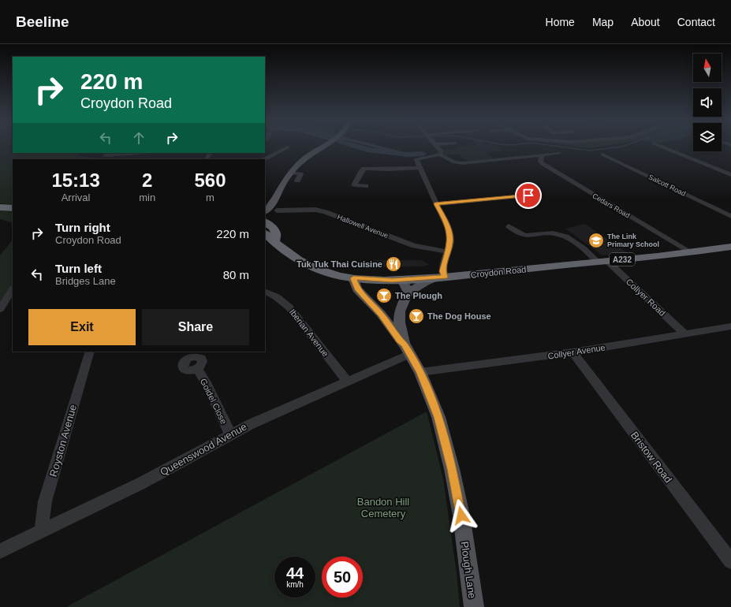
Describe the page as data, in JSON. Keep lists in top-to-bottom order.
{
  "streets": {
    "highway": ["A232", "Croydon Road"],
    "main road": ["Plough Lane"],
    "street": [
      "Salcott Road",
      "Cedars Road",
      "Hallowell Avenue",
      "Collyer Road",
      "Iberian Avenue",
      "Collyer Avenue",
      "Goidel Close",
      "Royston Avenue",
      "Queenswood Avenue",
      "Bristow Road"
    ]
  },
  "crossings": [
    ["Cedars Road", "Croydon Road"],
    ["Croydon Road", "Collyer Road"],
    ["Croydon Road", "Plough Lane"],
    ["Collyer Road", "Collyer Avenue"],
    ["Iberian Avenue", "Queenswood Avenue"],
    ["Collyer Avenue", "Bristow Road"],
    ["Collyer Avenue", "Plough Lane"],
    ["Goidel Close", "Queenswood Avenue"],
    ["Royston Avenue", "Queenswood Avenue"],
    ["Queenswood Avenue", "Plough Lane"]
  ],
  "parks": ["Bandon Hill Cemetery"],
  "places": {
    "school or university": ["The Link Primary School"],
    "restaurant": ["Tuk Tuk Thai Cuisine"],
    "bar": ["The Plough", "The Dog House"]
  },
  "north": "top",
  "page": {
    "header": "Beeline",
    "nav": [
      "Home",
      "Map",
      "About",
      "Contact"
    ],
    "turn": ["220 m", "Croydon Road"],
    "eta": [
      "15:13",
      "Arrival",
      "2",
      "min",
      "560",
      "m"
    ],
    "list": [
      {
        "name": "Turn right",
        "note": "Croydon Road",
        "value": "220 m"
      },
      {
        "name": "Turn left",
        "note": "Bridges Lane",
        "value": "80 m"
      }
    ],
    "buttons": ["Exit", "Share"],
    "speed": "44 km/h",
    "limit": "50"
  }
}
